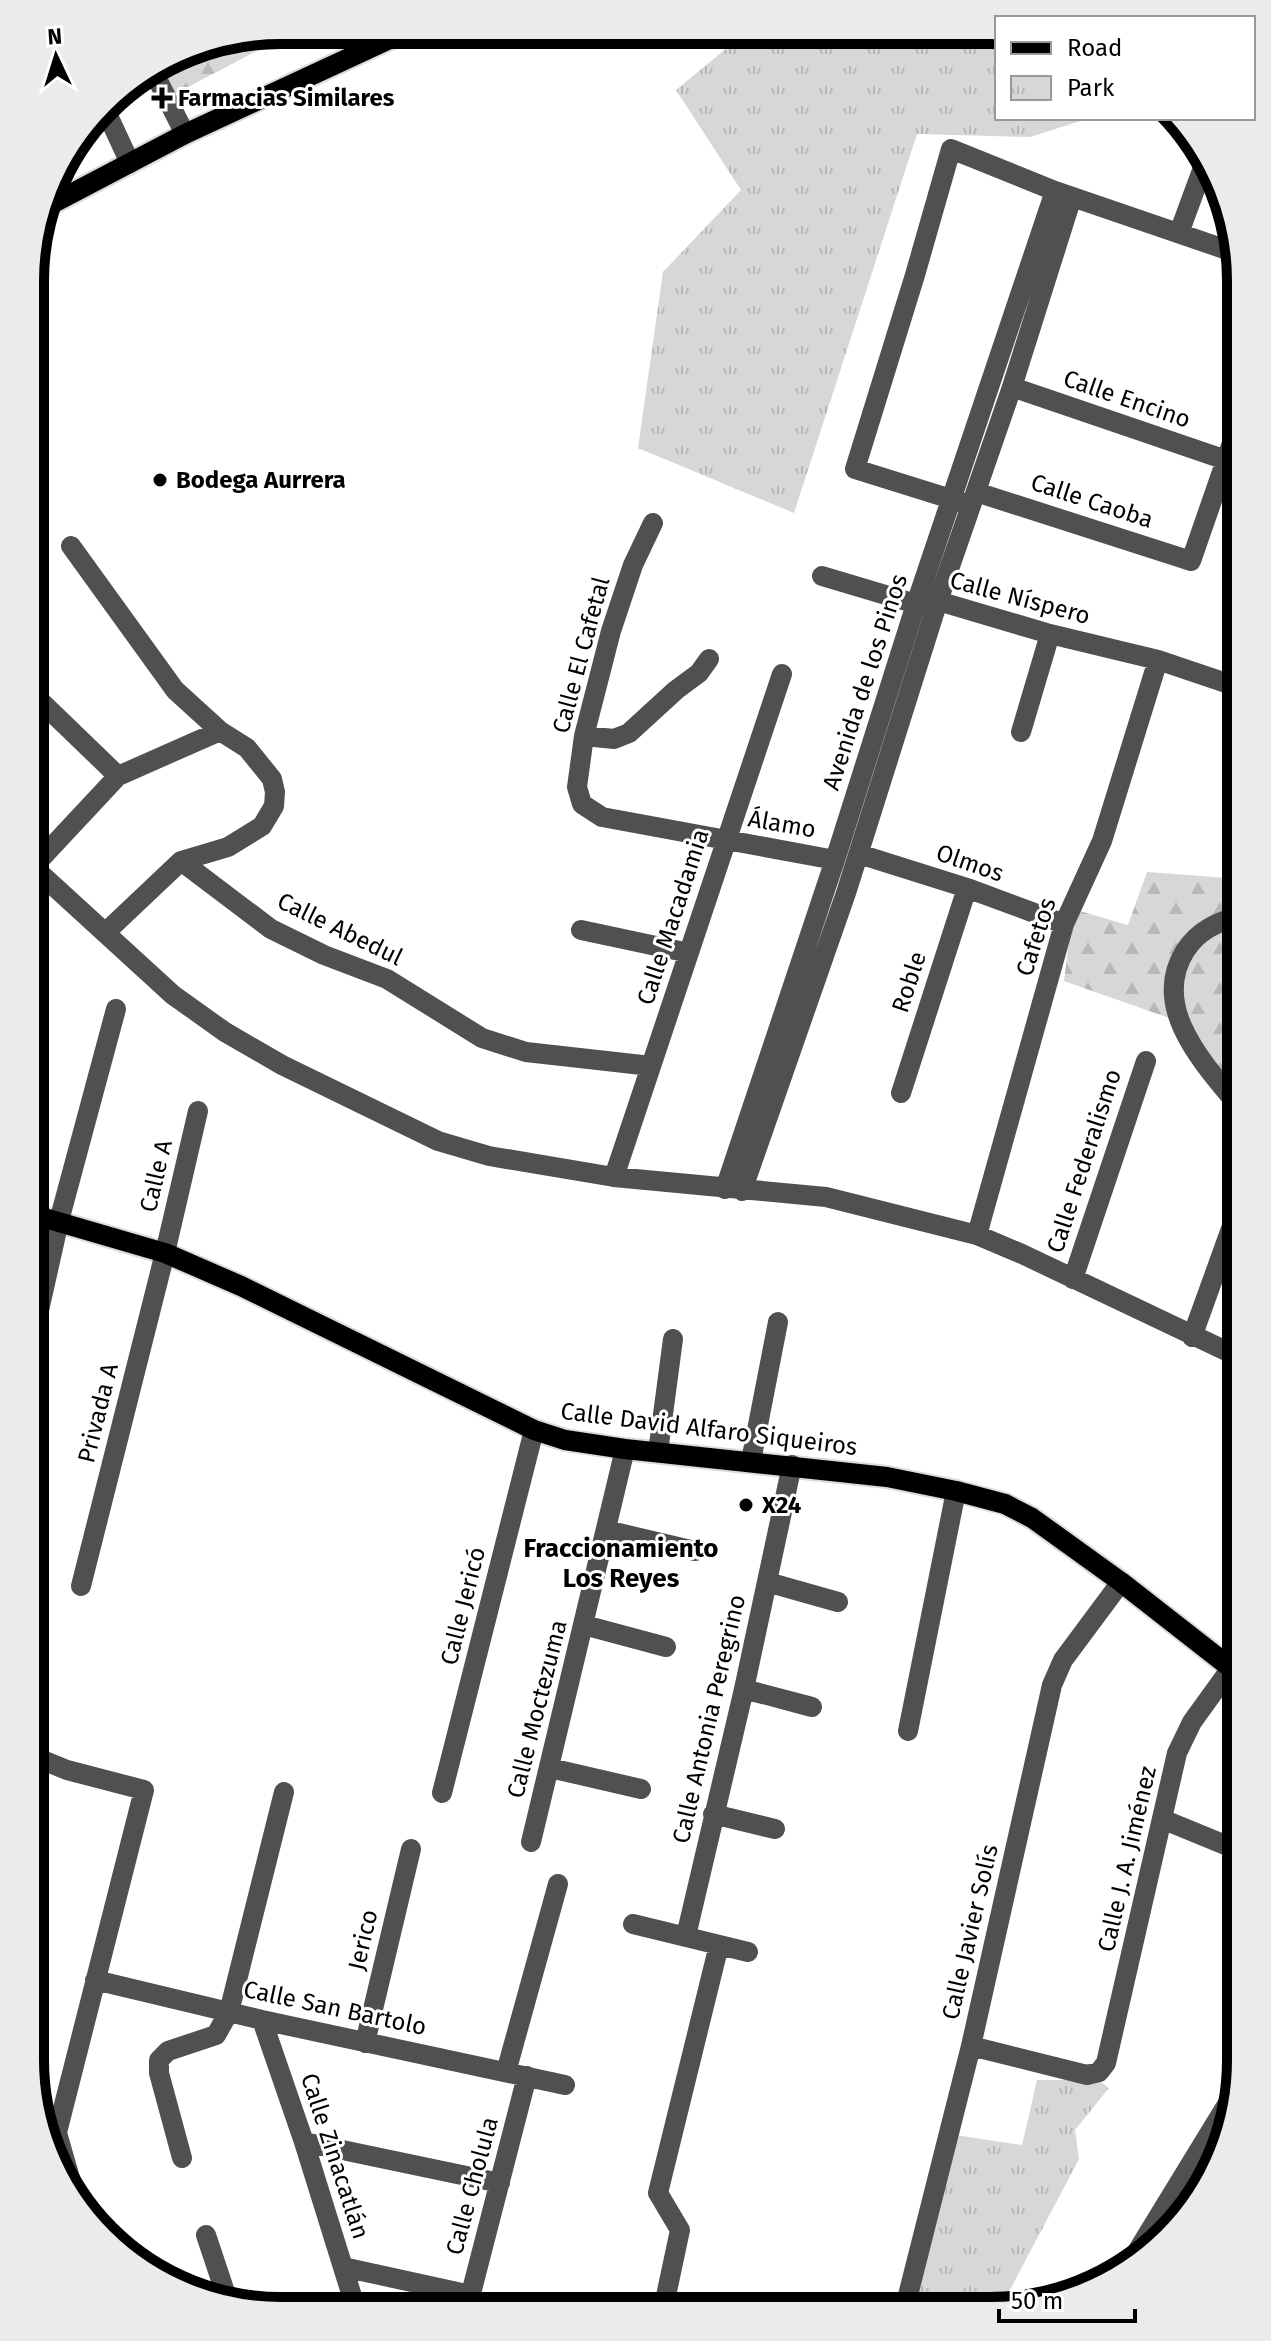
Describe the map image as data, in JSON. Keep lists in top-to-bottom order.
{
  "streets": {
    "main road": ["Calle David Alfaro Siqueiros"],
    "street": [
      "Calle Encino",
      "Calle Caoba",
      "Calle Níspero",
      "Calle El Cafetal",
      "Avenida de los Pinos",
      "Álamo",
      "Olmos",
      "Calle Macadamia",
      "Calle Abedul",
      "Cafetos",
      "Roble",
      "Calle Federalismo",
      "Calle A",
      "Privada A",
      "Calle Jericó",
      "Calle Moctezuma",
      "Calle Antonia Peregrino",
      "Calle J. A. Jiménez",
      "Calle Javier Solís",
      "Jerico",
      "Calle San Bartolo",
      "Calle Zinacatlán",
      "Calle Cholula"
    ]
  },
  "crossings": [
    ["Calle Encino", "Calle Caoba"],
    ["Calle Encino", "Avenida de los Pinos"],
    ["Calle Caoba", "Avenida de los Pinos"],
    ["Calle Níspero", "Avenida de los Pinos"],
    ["Calle Níspero", "Cafetos"],
    ["Calle El Cafetal", "Álamo"],
    ["Avenida de los Pinos", "Álamo"],
    ["Avenida de los Pinos", "Olmos"],
    ["Álamo", "Calle Macadamia"],
    ["Olmos", "Cafetos"],
    ["Olmos", "Roble"],
    ["Calle Macadamia", "Calle Abedul"],
    ["Calle A", "Privada A"],
    ["Calle A", "Calle David Alfaro Siqueiros"],
    ["Privada A", "Calle David Alfaro Siqueiros"],
    ["Calle David Alfaro Siqueiros", "Calle Jericó"],
    ["Calle David Alfaro Siqueiros", "Calle Moctezuma"],
    ["Calle David Alfaro Siqueiros", "Calle Antonia Peregrino"],
    ["Calle David Alfaro Siqueiros", "Calle Javier Solís"],
    ["Calle J. A. Jiménez", "Calle Javier Solís"],
    ["Jerico", "Calle San Bartolo"],
    ["Calle San Bartolo", "Calle Zinacatlán"],
    ["Calle San Bartolo", "Calle Cholula"]
  ],
  "districts": ["Fraccionamiento Los Reyes"],
  "places": {
    "health": ["Farmacias Similares"],
    "other": ["Bodega Aurrera", "X24"]
  },
  "legend": ["Road", "Park"],
  "scale_bar": "50 m",
  "north": "top"
}
